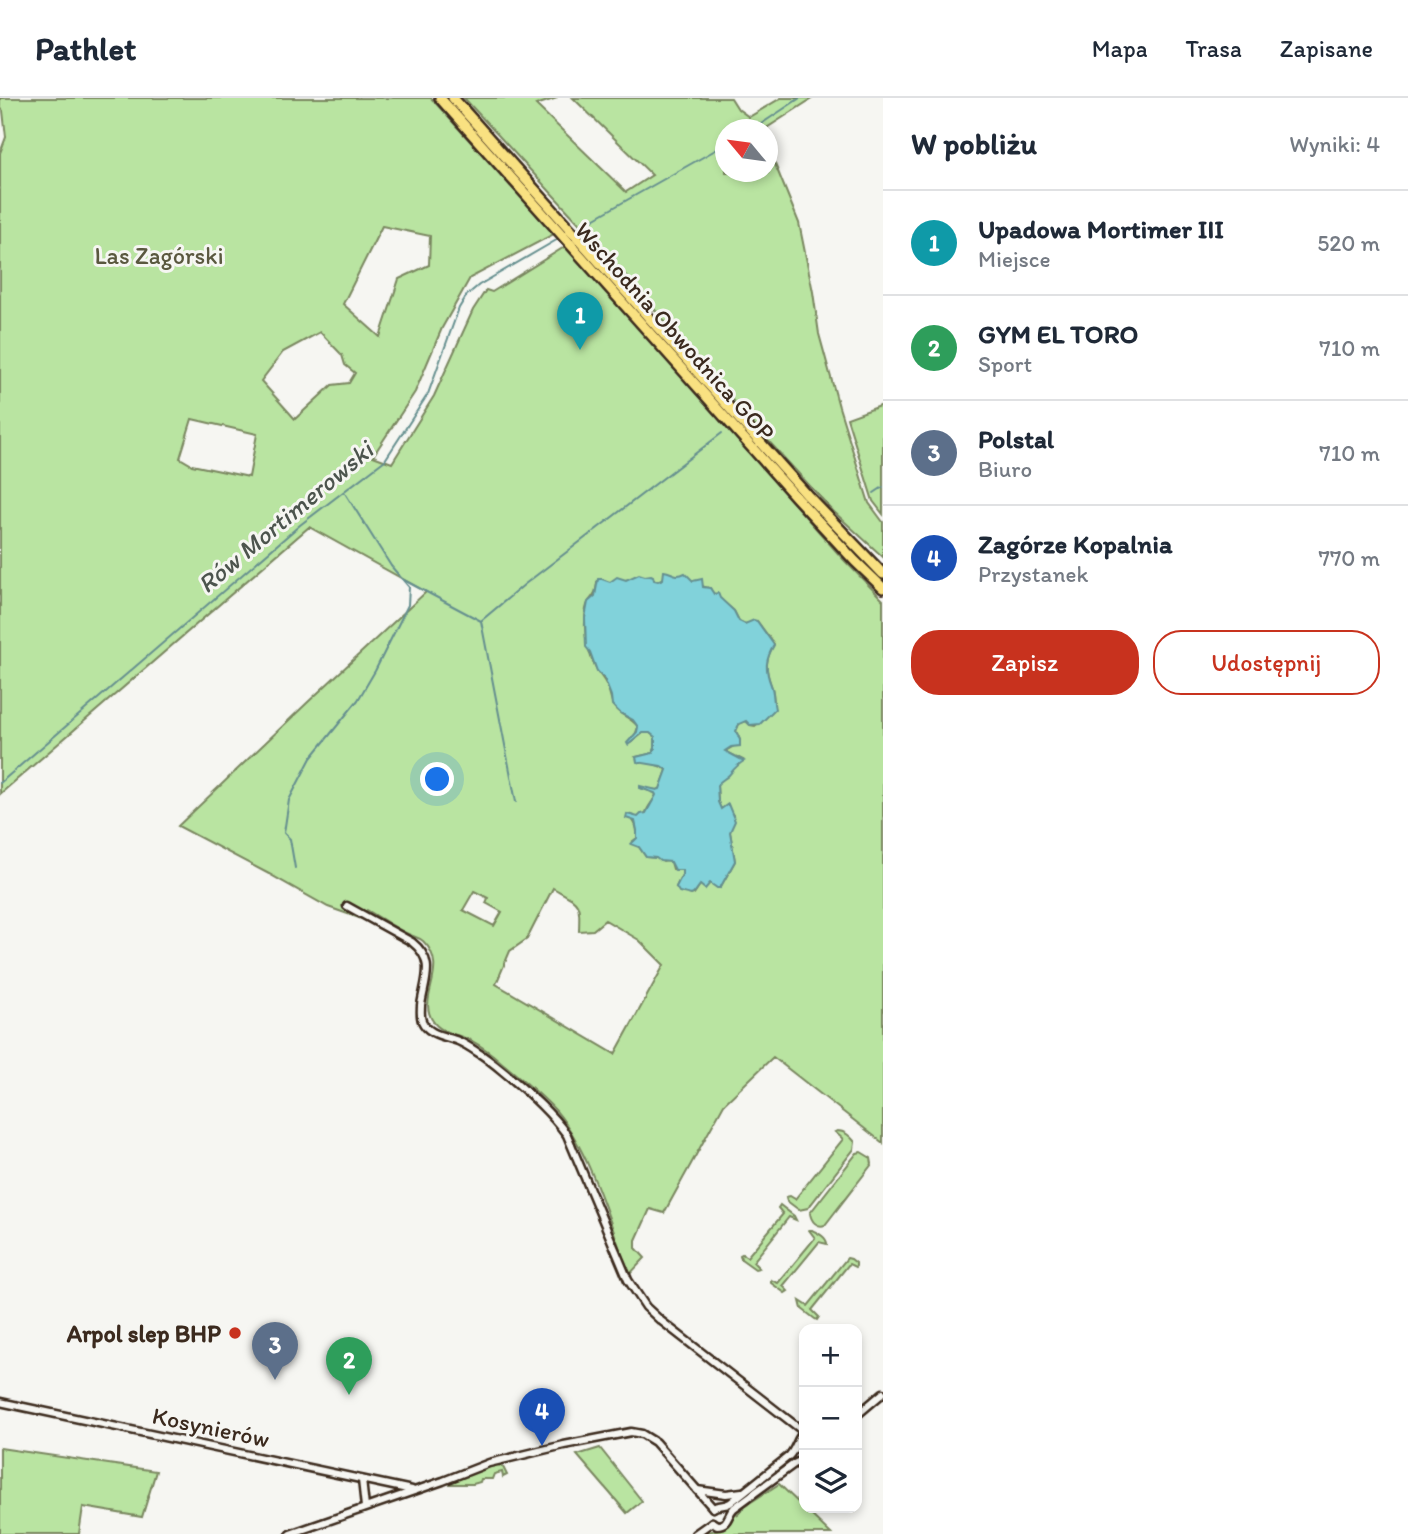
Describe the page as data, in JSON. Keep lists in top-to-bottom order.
{
  "streets": {
    "highway": ["Wschodnia Obwodnica GOP"],
    "street": ["Kosynierów"]
  },
  "water": ["Rów Mortimerowski"],
  "parks": ["Las Zagórski"],
  "places": ["Arpol slep BHP"],
  "north": "top left",
  "page": {
    "header": "Pathlet",
    "nav": ["Mapa", "Trasa", "Zapisane"],
    "heading": ["W pobliżu", "Wyniki: 4"],
    "list": [
      {
        "mark": "1",
        "name": "Upadowa Mortimer III",
        "note": "Miejsce",
        "value": "520 m"
      },
      {
        "mark": "2",
        "name": "GYM EL TORO",
        "note": "Sport",
        "value": "710 m"
      },
      {
        "mark": "3",
        "name": "Polstal",
        "note": "Biuro",
        "value": "710 m"
      },
      {
        "mark": "4",
        "name": "Zagórze Kopalnia",
        "note": "Przystanek",
        "value": "770 m"
      }
    ],
    "pins": [
      "1",
      "3",
      "2",
      "4"
    ],
    "buttons": ["Zapisz", "Udostępnij"],
    "map_buttons": ["+", "−"]
  }
}
